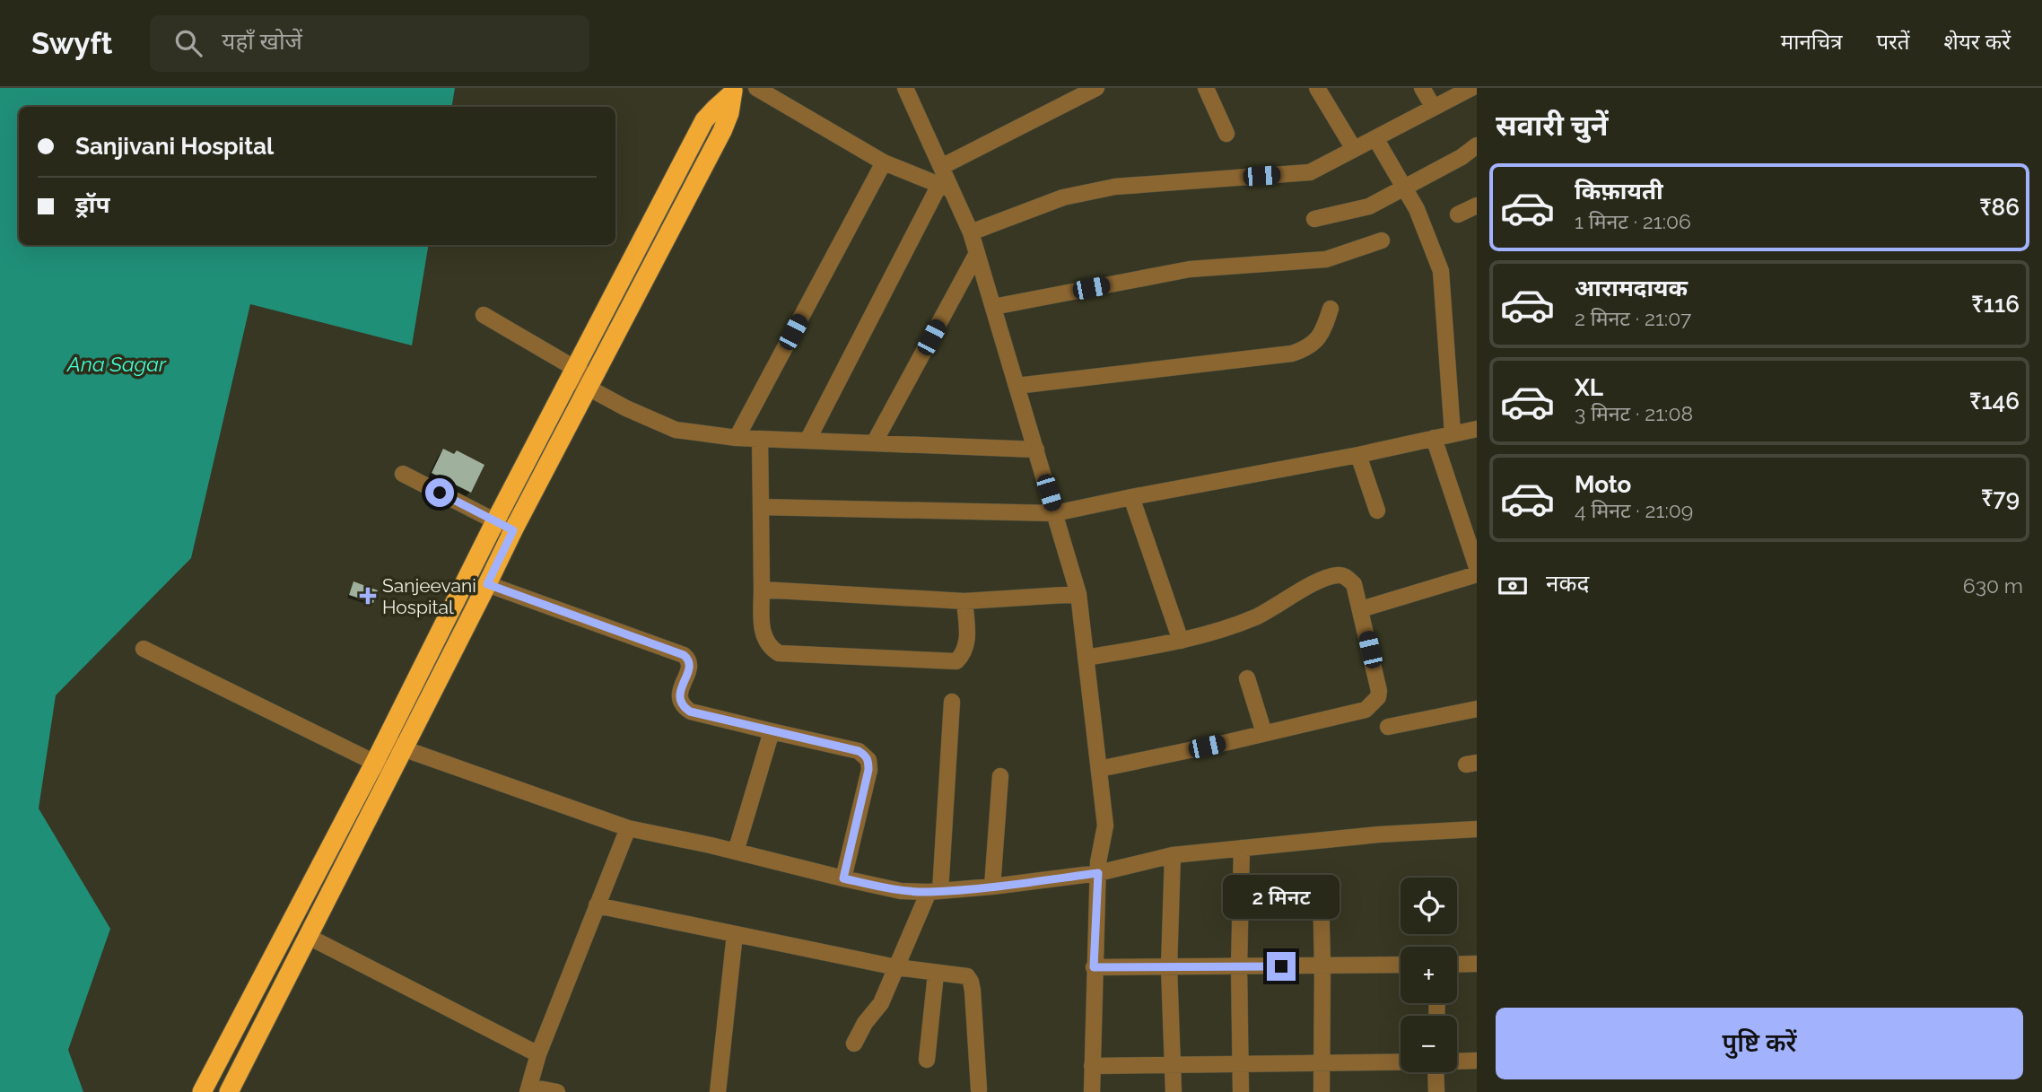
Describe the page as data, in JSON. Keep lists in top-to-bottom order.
{
  "water": ["Ana Sagar"],
  "places": {
    "health": ["Sanjeevani Hospital"]
  },
  "page": {
    "header": "Swyft",
    "search": "यहाँ खोजें",
    "nav": ["मानचित्र", "परतें", "शेयर करें"],
    "heading": "सवारी चुनें",
    "banner": ["Sanjivani Hospital", "ड्रॉप"],
    "list": [
      {
        "name": "किफ़ायती",
        "note": "1 मिनट · 21:06",
        "value": "₹86"
      },
      {
        "name": "आरामदायक",
        "note": "2 मिनट · 21:07",
        "value": "₹116"
      },
      {
        "name": "XL",
        "note": "3 मिनट · 21:08",
        "value": "₹146"
      },
      {
        "name": "Moto",
        "note": "4 मिनट · 21:09",
        "value": "₹79"
      }
    ],
    "pay": ["नकद", "630 m"],
    "bubble": "2 मिनट",
    "map_buttons": ["+", "−"],
    "buttons": "पुष्टि करें"
  }
}
